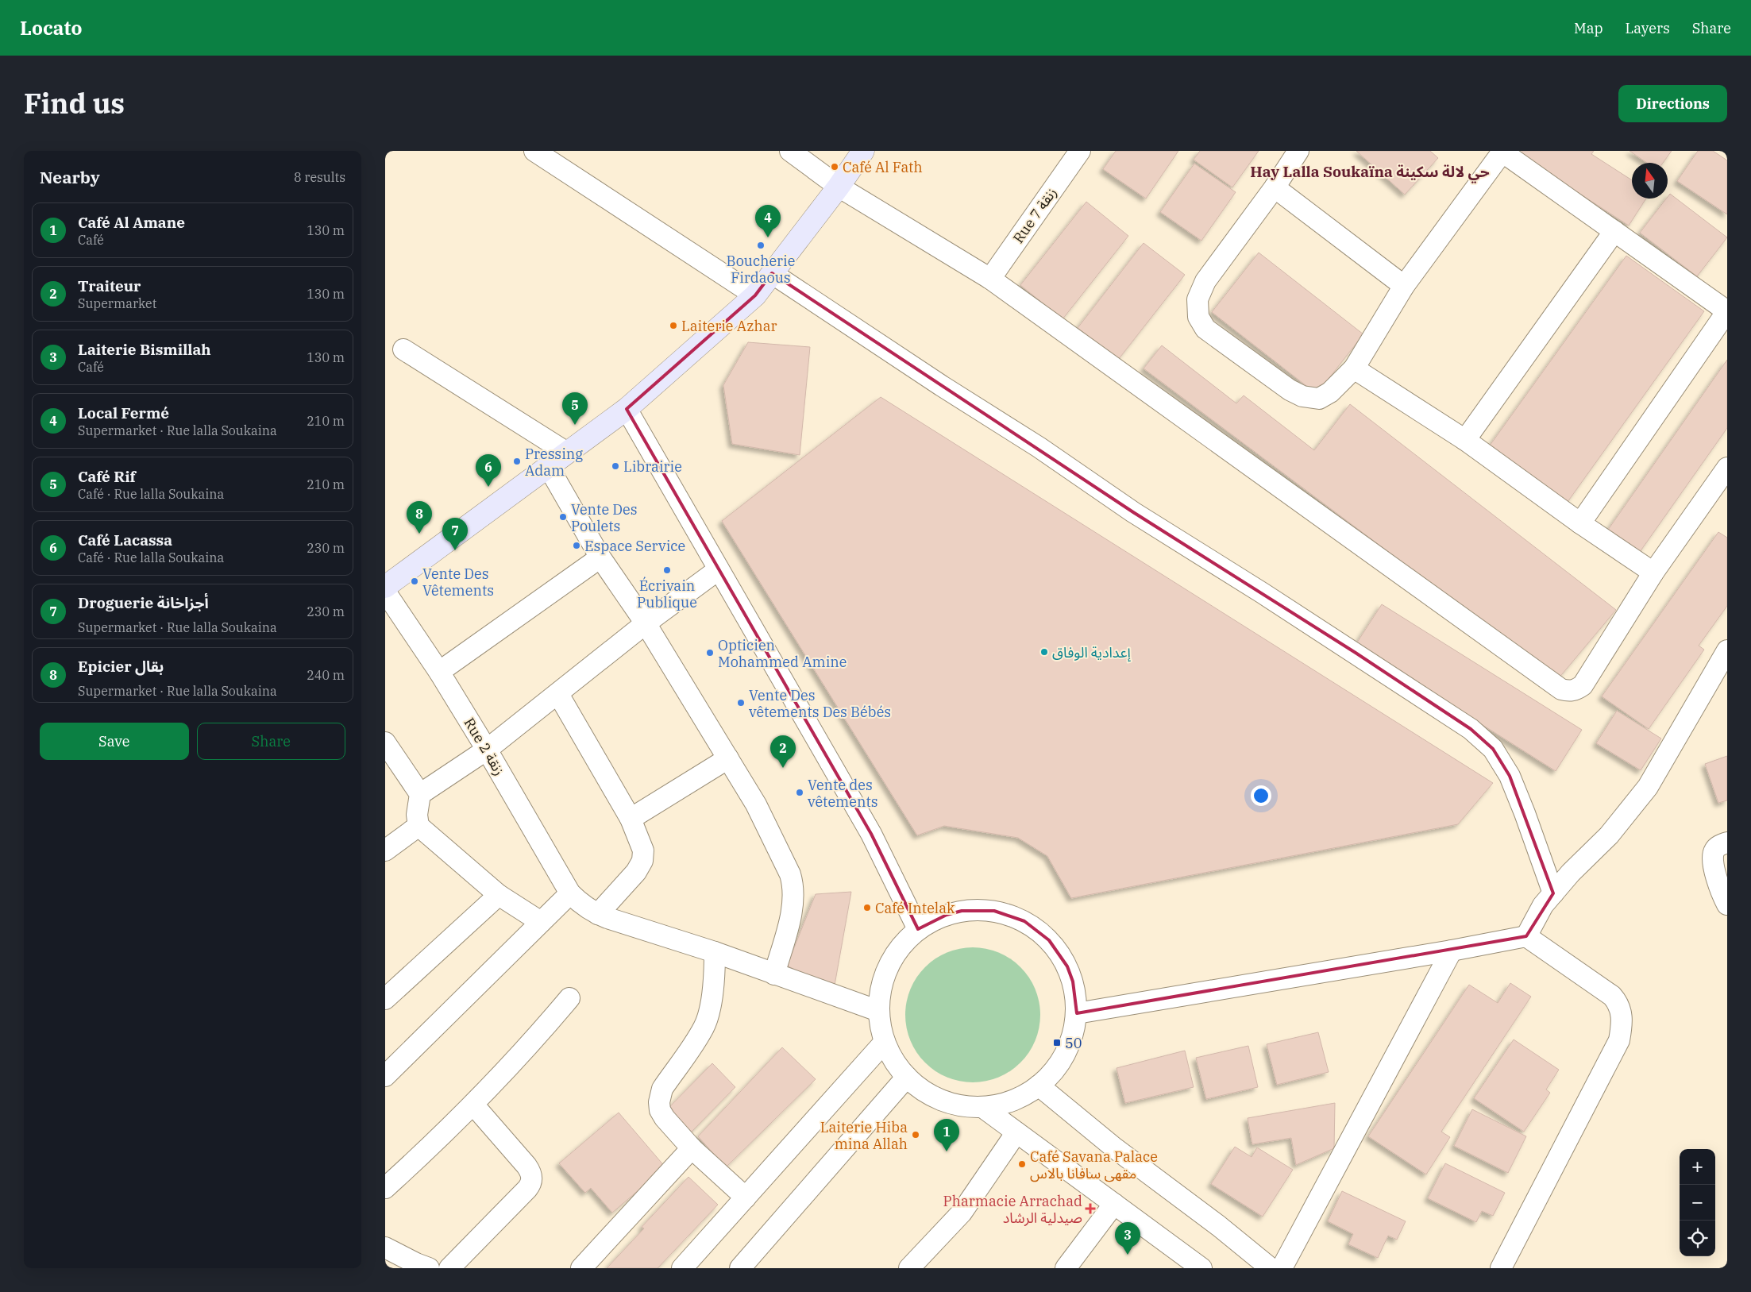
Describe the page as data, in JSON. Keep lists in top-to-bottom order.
{
  "streets": {
    "street": ["Rue 7 زنقة", "Rue 2 زنقة"]
  },
  "districts": ["Hay Lalla Soukaïna حي لالة سكينة"],
  "places": {
    "other": [
      "Café Al Fath",
      "Boucherie Firdaous",
      "Laiterie Azhar",
      "Pressing Adam",
      "Librairie",
      "Vente Des Poulets",
      "Espace Service",
      "Écrivain Publique",
      "Vente Des Vêtements",
      "إعدادية الوفاق",
      "Opticien Mohammed Amine",
      "Vente Des vêtements Des Bébés",
      "Vente des vêtements",
      "Café Intelak",
      "Laiterie Hiba mina Allah",
      "Café Savana Palace مقهى سافانا بالاس"
    ],
    "transit": ["50"],
    "health": ["Pharmacie Arrachad صيدلية الرشاد"]
  },
  "north": "top",
  "page": {
    "header": "Locato",
    "nav": ["Map", "Layers", "Share"],
    "title": "Find us",
    "buttons": [
      "Directions",
      ["Save", "Share"]
    ],
    "heading": ["Nearby", "8 results"],
    "list": [
      {
        "mark": "1",
        "name": "Café Al Amane",
        "note": "Café",
        "value": "130 m"
      },
      {
        "mark": "2",
        "name": "Traiteur",
        "note": "Supermarket",
        "value": "130 m"
      },
      {
        "mark": "3",
        "name": "Laiterie Bismillah",
        "note": "Café",
        "value": "130 m"
      },
      {
        "mark": "4",
        "name": "Local Fermé",
        "note": "Supermarket · Rue lalla Soukaina",
        "value": "210 m"
      },
      {
        "mark": "5",
        "name": "Café Rif",
        "note": "Café · Rue lalla Soukaina",
        "value": "210 m"
      },
      {
        "mark": "6",
        "name": "Café Lacassa",
        "note": "Café · Rue lalla Soukaina",
        "value": "230 m"
      },
      {
        "mark": "7",
        "name": "Droguerie أجزاخانة",
        "note": "Supermarket · Rue lalla Soukaina",
        "value": "230 m"
      },
      {
        "mark": "8",
        "name": "Epicier بقال",
        "note": "Supermarket · Rue lalla Soukaina",
        "value": "240 m"
      }
    ],
    "pins": [
      "4",
      "5",
      "6",
      "8",
      "7",
      "2",
      "1",
      "3"
    ],
    "map_buttons": ["+", "−"]
  }
}
